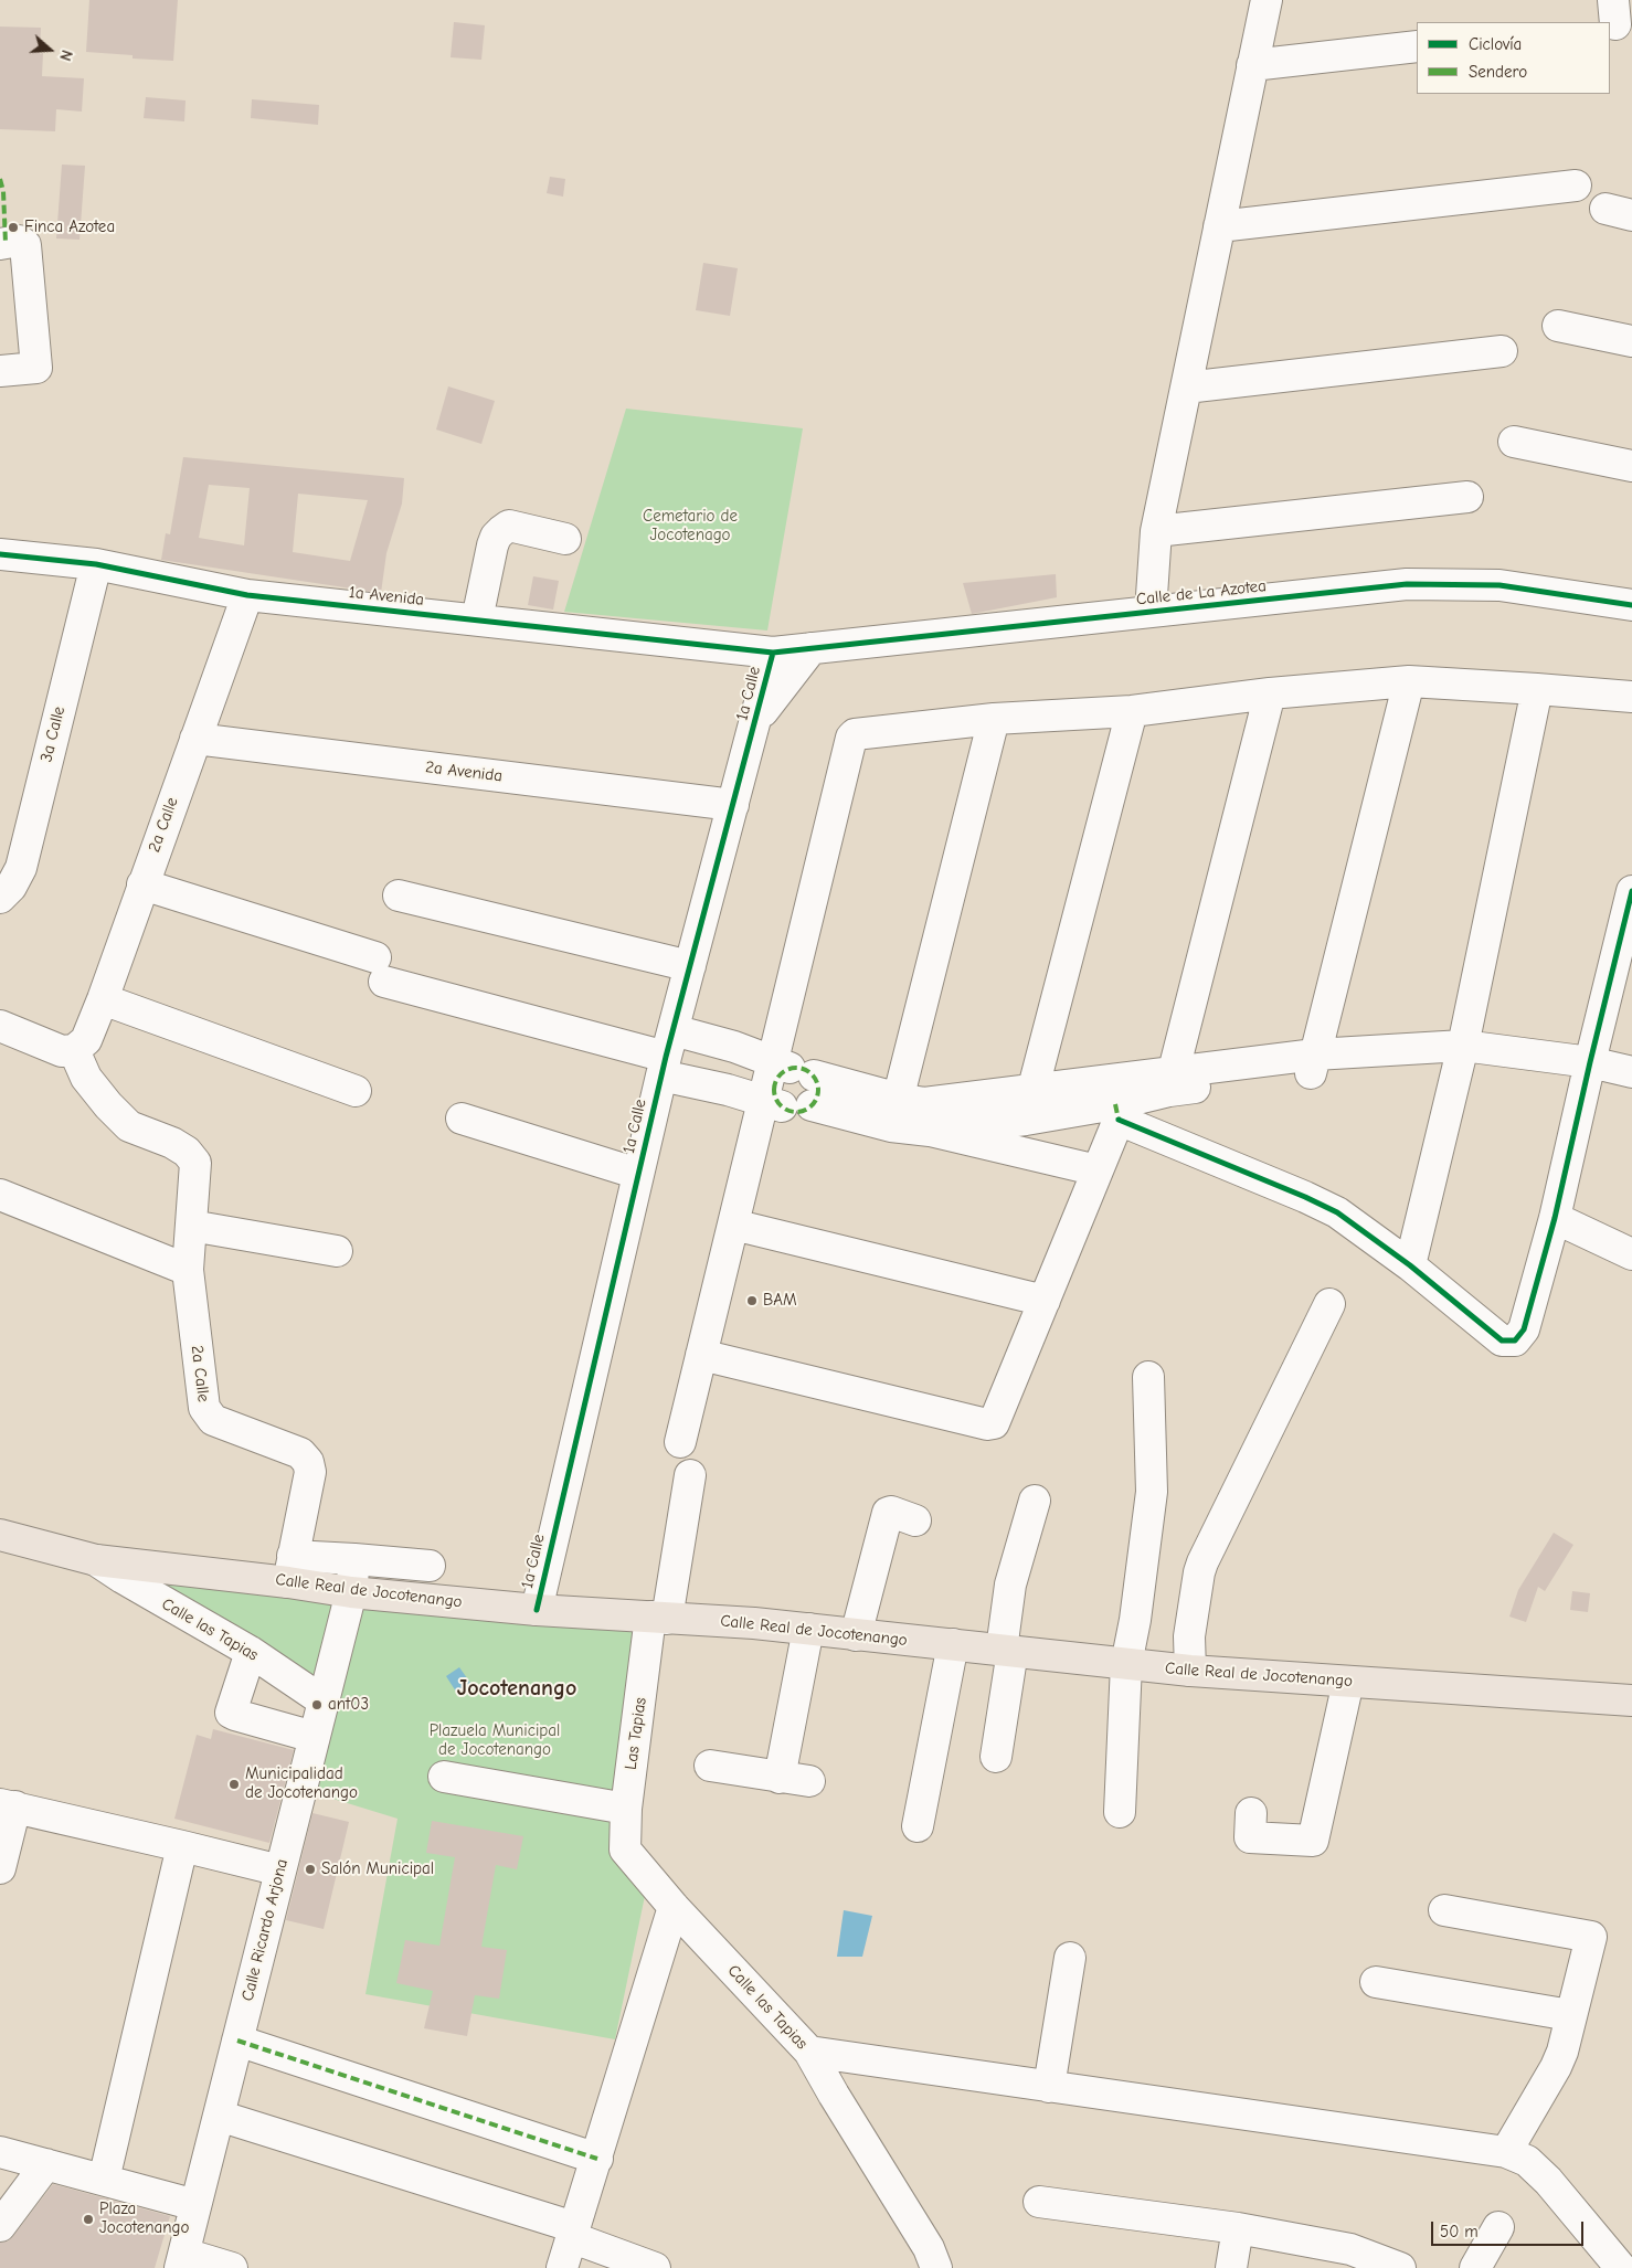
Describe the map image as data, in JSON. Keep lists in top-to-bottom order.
{
  "streets": {
    "main road": ["Calle Real de Jocotenango"],
    "street": [
      "Calle de La Azotea",
      "1a Avenida",
      "1a Calle",
      "3a Calle",
      "2a Avenida",
      "2a Calle",
      "Calle las Tapias",
      "Las Tapias",
      "Calle Ricardo Arjona"
    ]
  },
  "crossings": [
    ["Calle de La Azotea", "1a Avenida"],
    ["Calle de La Azotea", "1a Calle"],
    ["1a Avenida", "1a Calle"],
    ["1a Avenida", "3a Calle"],
    ["1a Avenida", "2a Calle"],
    ["1a Calle", "2a Avenida"],
    ["1a Calle", "Calle Real de Jocotenango"],
    ["2a Avenida", "2a Calle"],
    ["2a Calle", "Calle Real de Jocotenango"],
    ["Calle Real de Jocotenango", "Calle las Tapias"],
    ["Calle Real de Jocotenango", "Las Tapias"],
    ["Calle Real de Jocotenango", "Calle Ricardo Arjona"],
    ["Calle las Tapias", "Las Tapias"],
    ["Calle las Tapias", "Calle Ricardo Arjona"]
  ],
  "districts": ["Jocotenango"],
  "parks": ["Cemetario de Jocotenago", "Plazuela Municipal de Jocotenango"],
  "places": [
    "Finca Azotea",
    "BAM",
    "ant03",
    "Municipalidad de Jocotenango",
    "Salón Municipal",
    "Plaza Jocotenango"
  ],
  "legend": ["Ciclovía", "Sendero"],
  "scale_bar": "50 m",
  "north": "right"
}
